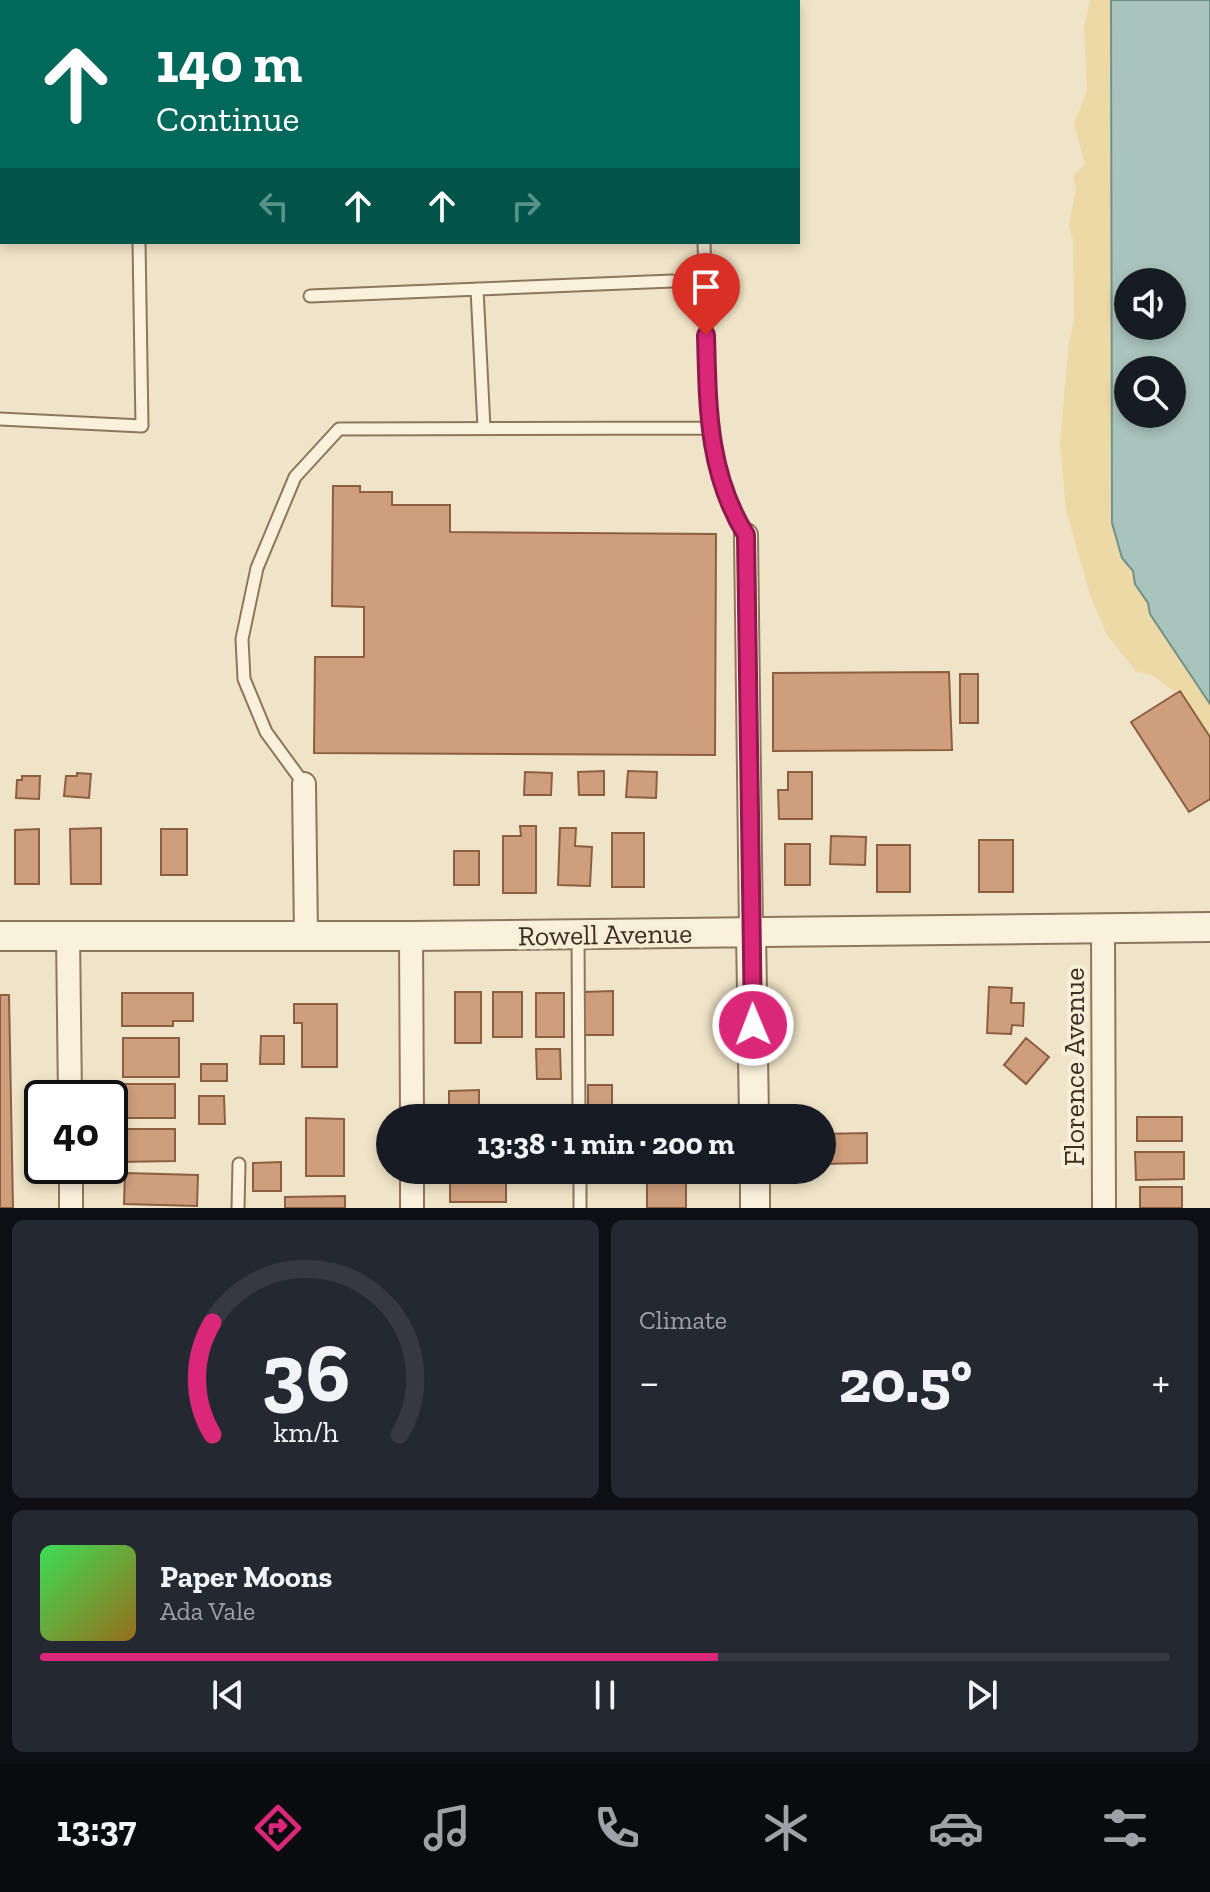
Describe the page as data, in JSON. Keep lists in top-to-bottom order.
{
  "streets": {
    "street": ["Rowell Avenue", "Florence Avenue"]
  },
  "crossings": [
    ["Rowell Avenue", "Florence Avenue"]
  ],
  "page": {
    "turn": ["140 m", "Continue"],
    "limit": "40",
    "trip": "13:38 · 1 min · 200 m",
    "tile": "Climate",
    "heat": ["−", "20.5°", "+"],
    "song": ["Paper Moons", "Ada Vale"],
    "tabs": "13:37",
    "gauge": ["36", "km/h"]
  }
}
